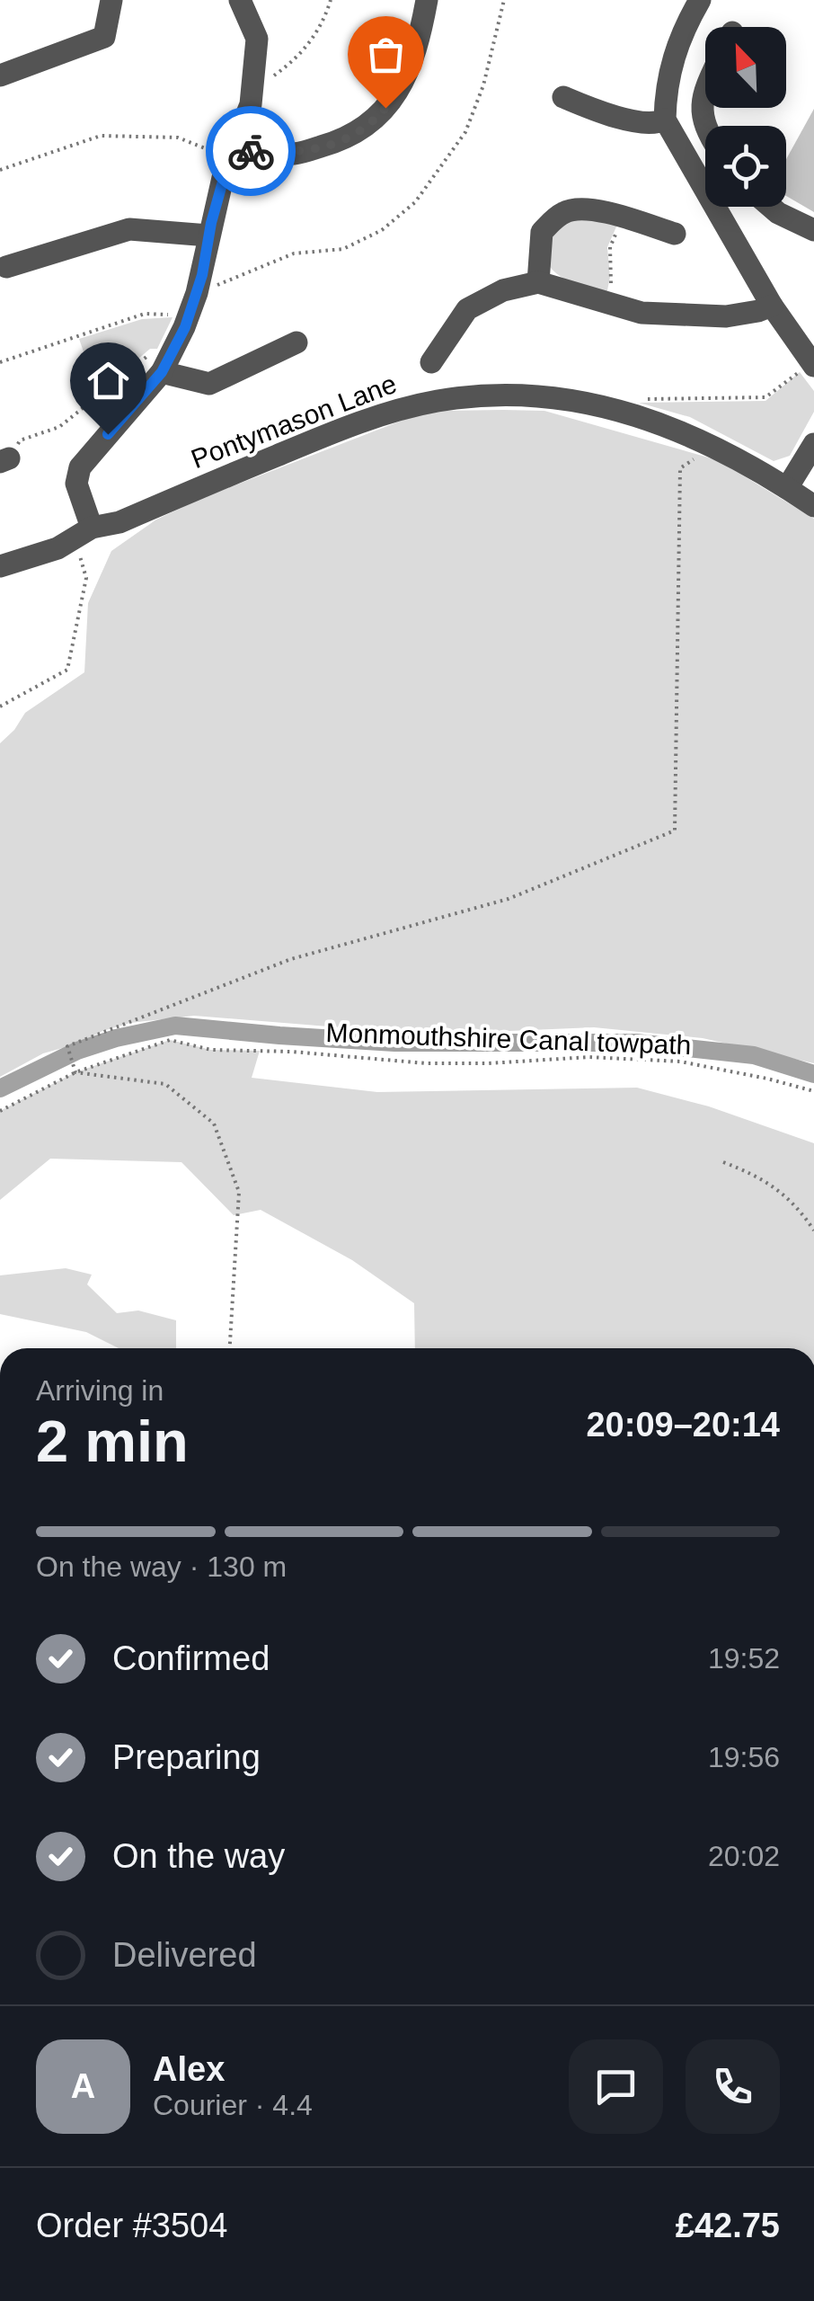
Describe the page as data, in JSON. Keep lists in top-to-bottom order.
{
  "streets": {
    "street": ["Pontymason Lane"],
    "path": ["Monmouthshire Canal towpath"]
  },
  "north": "top left",
  "page": {
    "heading": ["2 min", "Arriving in", "20:09–20:14"],
    "panel": [
      "Alex",
      "Courier · 4.4",
      "Order #3504",
      "£42.75"
    ],
    "bar": "On the way · 130 m",
    "list": [
      ["Confirmed", "19:52"],
      ["Preparing", "19:56"],
      ["On the way", "20:02"],
      "Delivered"
    ],
    "round": "A"
  }
}
